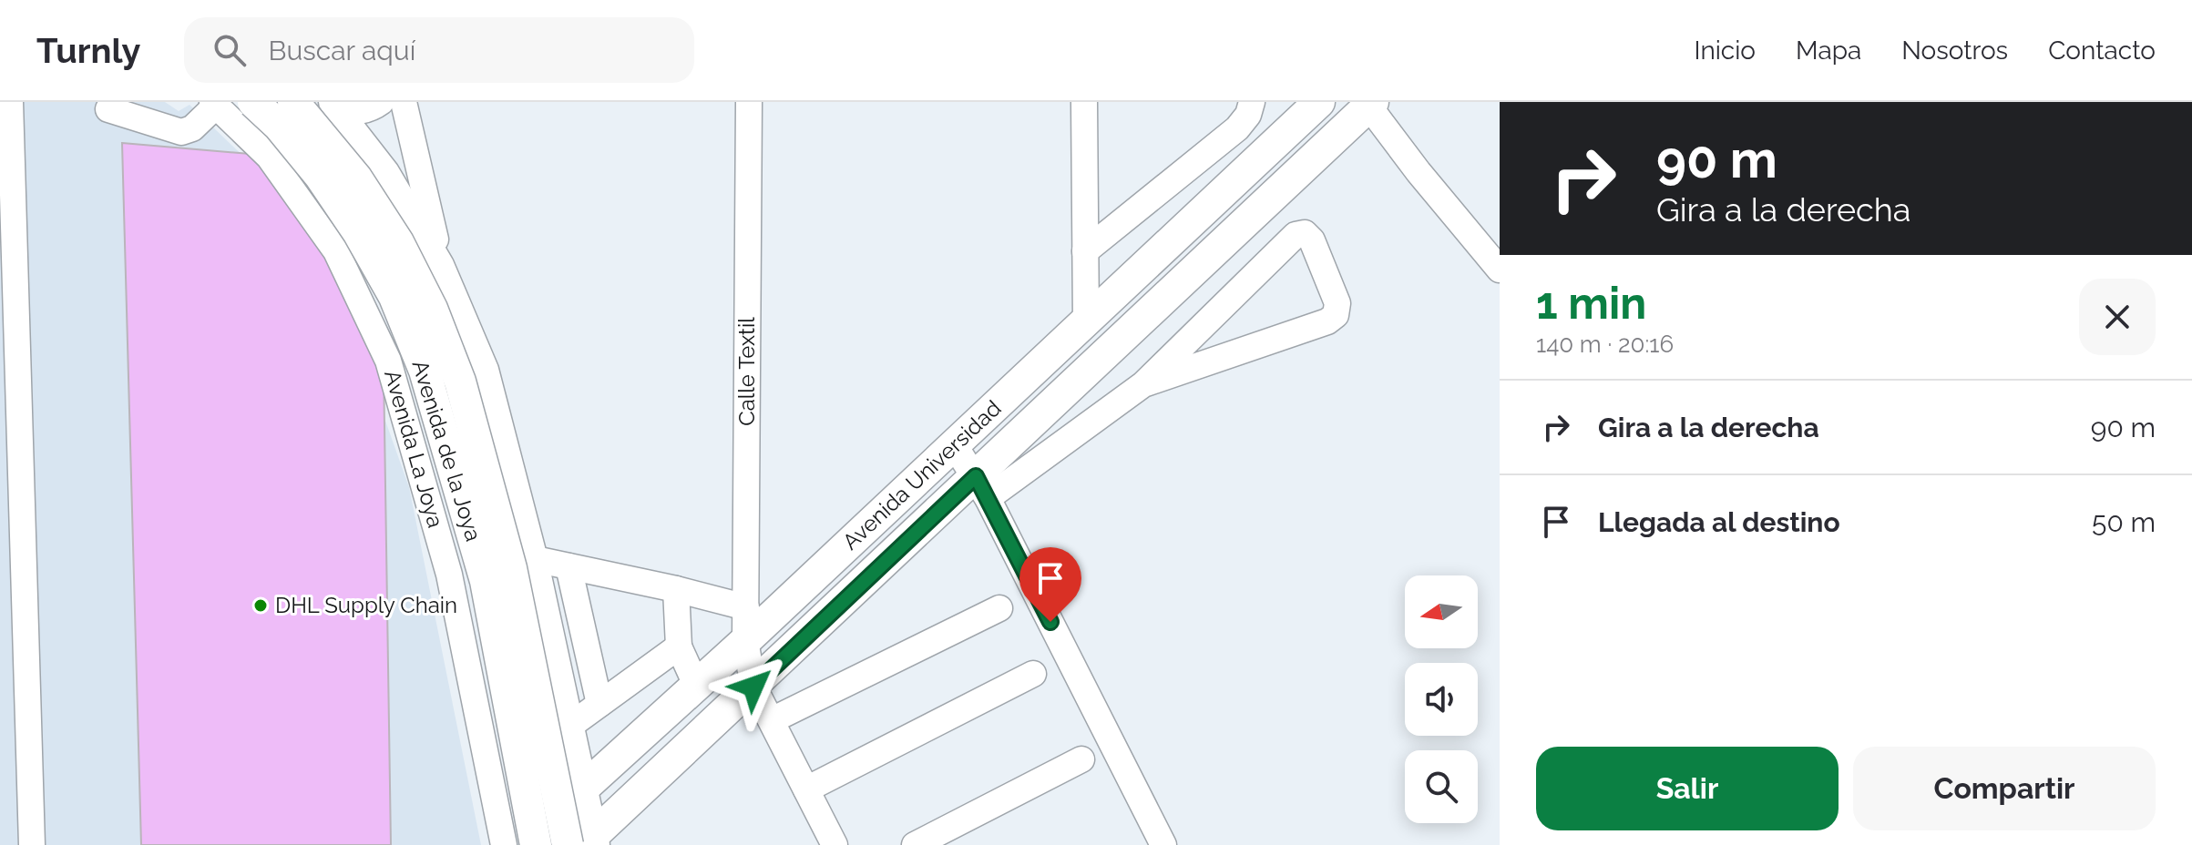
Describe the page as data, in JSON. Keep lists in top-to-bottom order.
{
  "streets": {
    "main road": ["Avenida de la Joya", "Avenida Universidad"],
    "street": ["Calle Textil", "Avenida La Joya"]
  },
  "crossings": [
    ["Calle Textil", "Avenida Universidad"],
    ["Avenida de la Joya", "Avenida Universidad"]
  ],
  "places": ["DHL Supply Chain"],
  "north": "left",
  "page": {
    "header": "Turnly",
    "search": "Buscar aquí",
    "nav": [
      "Inicio",
      "Mapa",
      "Nosotros",
      "Contacto"
    ],
    "turn": ["90 m", "Gira a la derecha"],
    "heading": ["1 min", "140 m · 20:16"],
    "list": [
      {
        "name": "Gira a la derecha",
        "value": "90 m"
      },
      {
        "name": "Llegada al destino",
        "value": "50 m"
      }
    ],
    "buttons": ["Salir", "Compartir"]
  }
}
